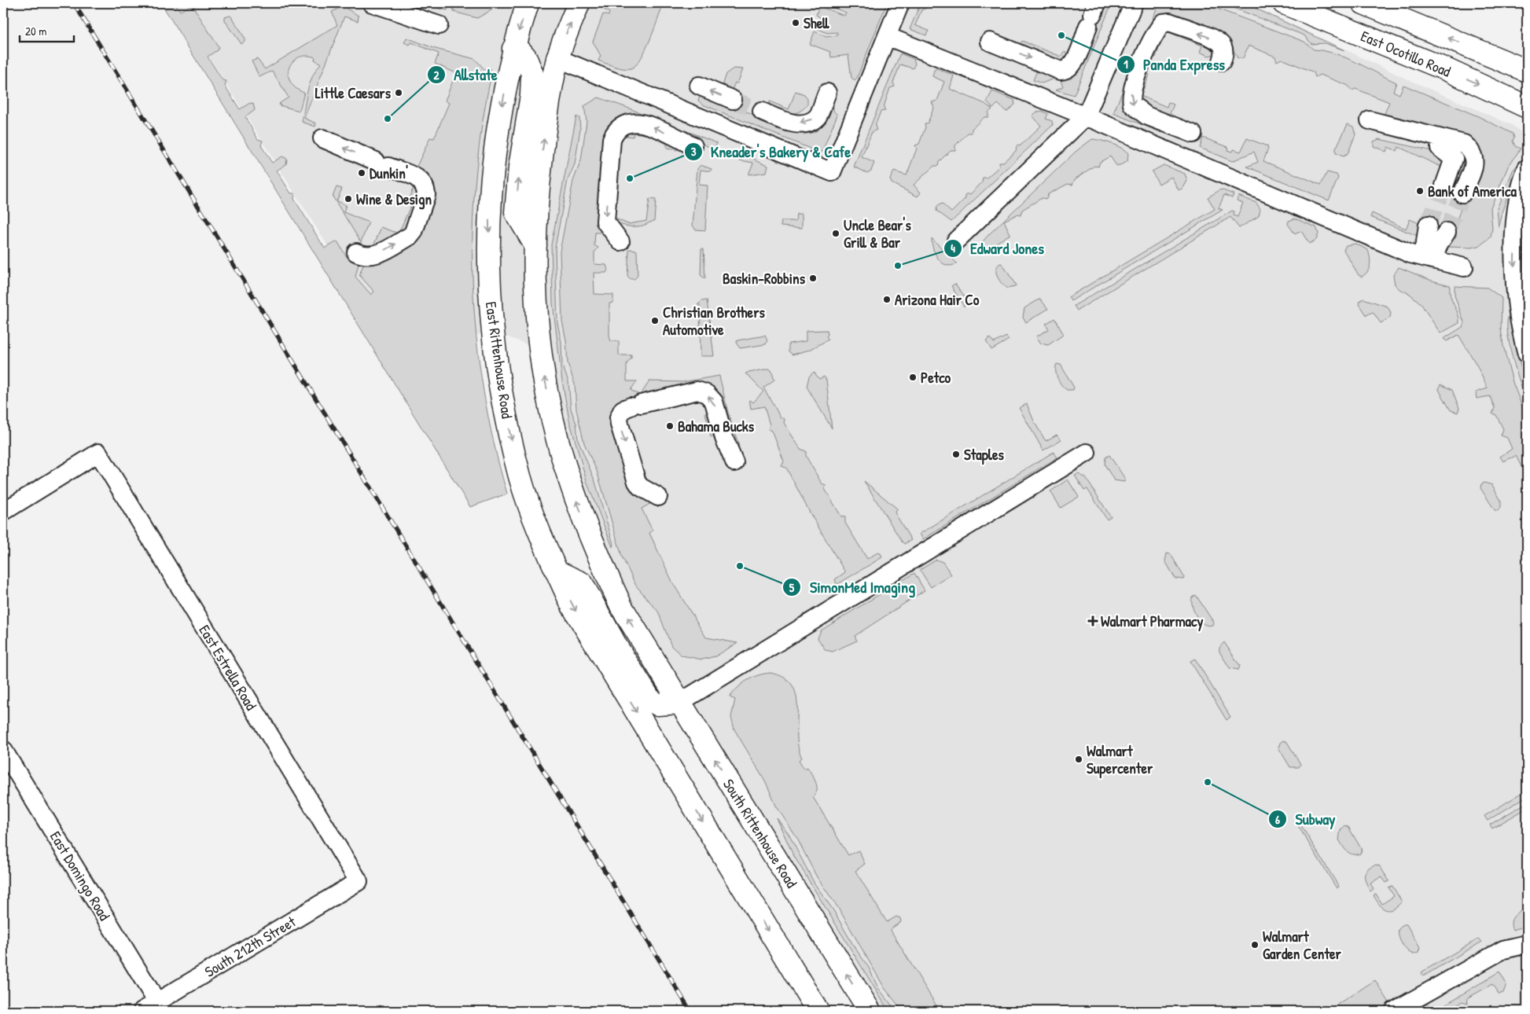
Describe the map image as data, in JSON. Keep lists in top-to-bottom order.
{
  "streets": {
    "main road": ["East Ocotillo Road", "East Rittenhouse Road", "South Rittenhouse Road"],
    "street": ["East Estrella Road", "East Domingo Road", "South 212th Street"]
  },
  "crossings": [
    ["East Estrella Road", "South 212th Street"],
    ["East Domingo Road", "South 212th Street"]
  ],
  "one_way": ["South Rittenhouse Road"],
  "places": {
    "other": [
      "Shell",
      "Panda Express",
      "Little Caesars",
      "Allstate",
      "Dunkin'",
      "Kneader's Bakery & Cafe",
      "Bank of America",
      "Wine & Design",
      "Uncle Bear's Grill & Bar",
      "Edward Jones",
      "Baskin-Robbins",
      "Arizona Hair Co",
      "Christian Brothers Automotive",
      "Petco",
      "Bahama Bucks",
      "Staples",
      "SimonMed Imaging",
      "Walmart Supercenter",
      "Subway",
      "Walmart Garden Center"
    ],
    "health": ["Walmart Pharmacy"]
  },
  "scale_bar": "20 m"
}
